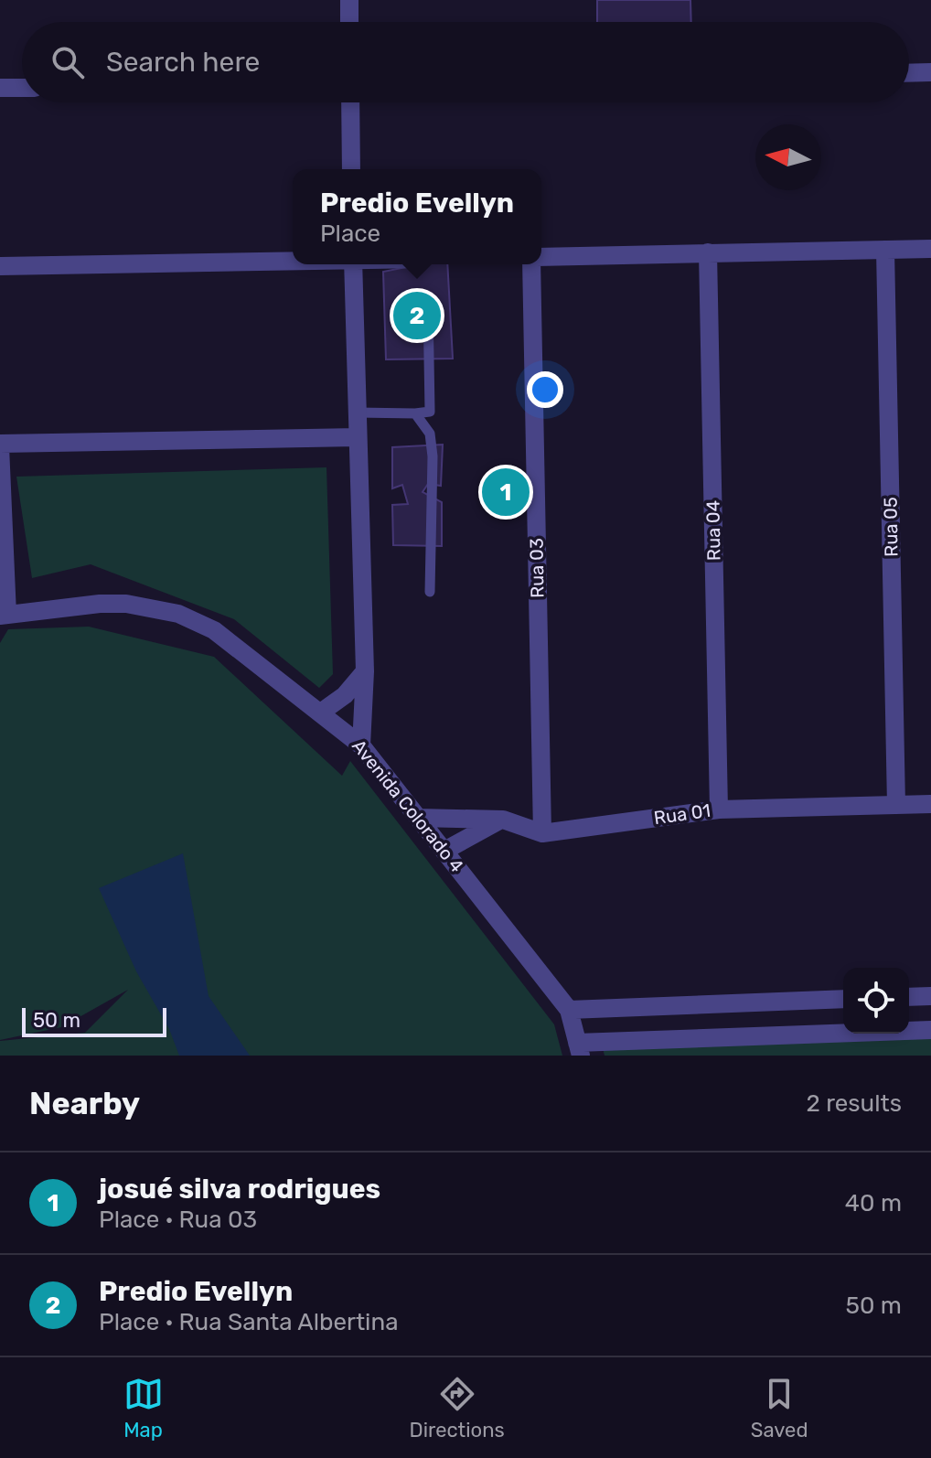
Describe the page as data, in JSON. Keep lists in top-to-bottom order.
{
  "streets": {
    "street": [
      "Rua 05",
      "Rua 04",
      "Rua 03",
      "Avenida Colorado 4",
      "Rua 01"
    ]
  },
  "crossings": [
    ["Rua 05", "Rua 01"],
    ["Rua 04", "Rua 01"],
    ["Rua 03", "Rua 01"],
    ["Avenida Colorado 4", "Rua 01"]
  ],
  "scale_bar": "50 m",
  "north": "left",
  "page": {
    "search": "Search here",
    "popup": ["Predio Evellyn", "Place"],
    "pins": ["2", "1"],
    "scale": "50 m",
    "heading": ["Nearby", "2 results"],
    "list": [
      {
        "mark": "1",
        "name": "josué silva rodrigues",
        "note": "Place · Rua 03",
        "value": "40 m"
      },
      {
        "mark": "2",
        "name": "Predio Evellyn",
        "note": "Place · Rua Santa Albertina",
        "value": "50 m"
      }
    ],
    "nav": ["Map", "Directions", "Saved"]
  }
}
